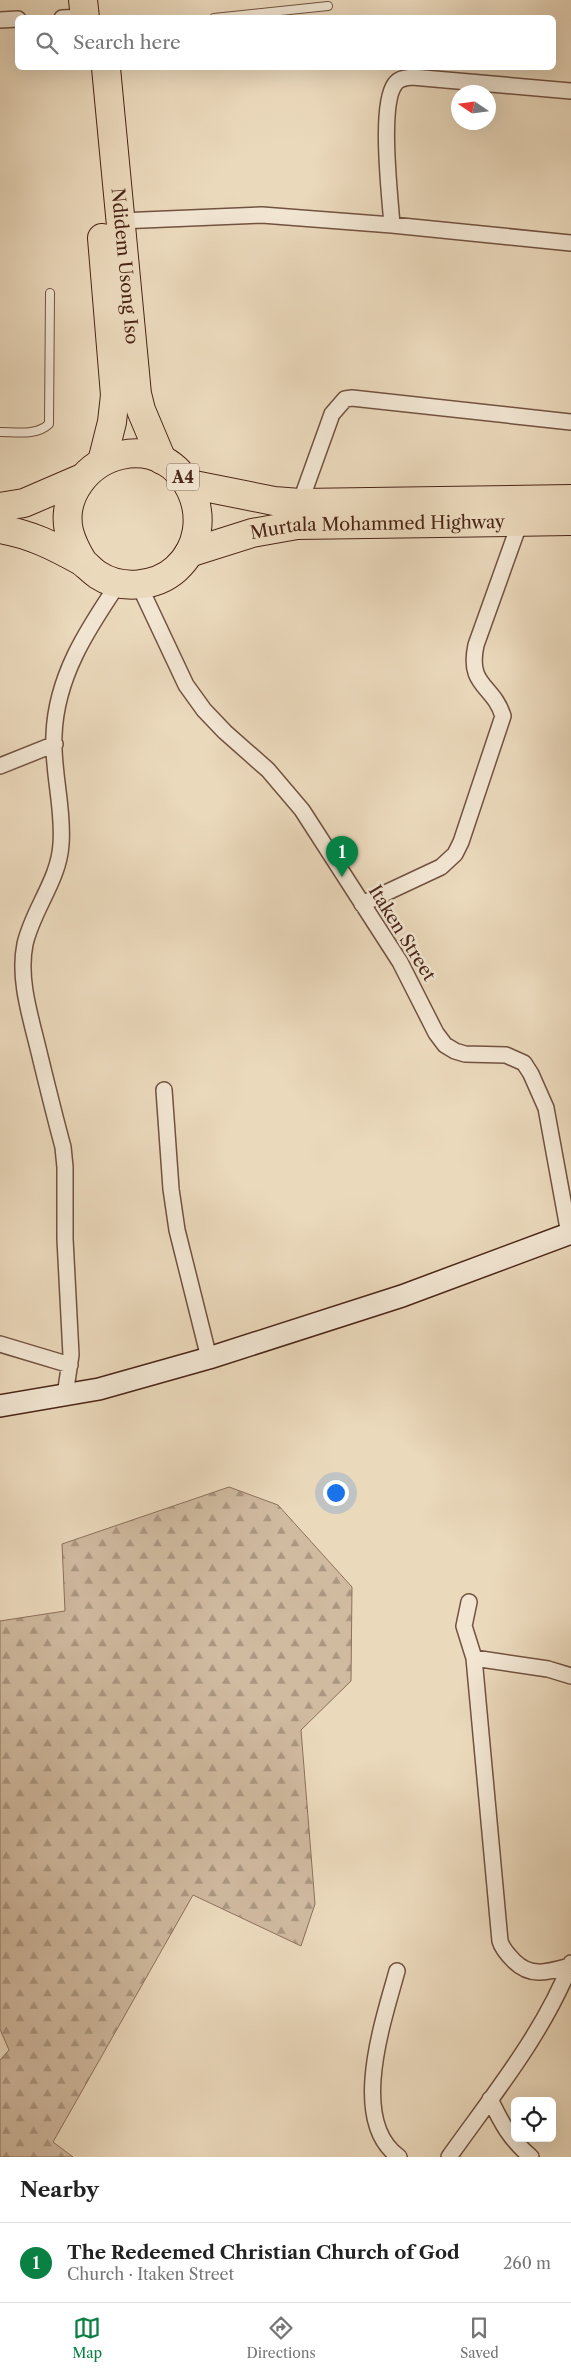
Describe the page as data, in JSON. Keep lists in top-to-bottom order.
{
  "streets": {
    "highway": ["Ndidem Usong Iso", "A4", "Murtala Mohammed Highway"],
    "street": ["Itaken Street"]
  },
  "crossings": [
    ["Ndidem Usong Iso", "A4"],
    ["Ndidem Usong Iso", "Murtala Mohammed Highway"],
    ["Ndidem Usong Iso", "Itaken Street"],
    ["A4", "Murtala Mohammed Highway"],
    ["A4", "Itaken Street"],
    ["Murtala Mohammed Highway", "Itaken Street"]
  ],
  "north": "left",
  "page": {
    "search": "Search here",
    "pins": "1",
    "heading": "Nearby",
    "list": [
      {
        "mark": "1",
        "name": "The Redeemed Christian Church of God",
        "note": "Church · Itaken Street",
        "value": "260 m"
      }
    ],
    "nav": ["Map", "Directions", "Saved"]
  }
}
